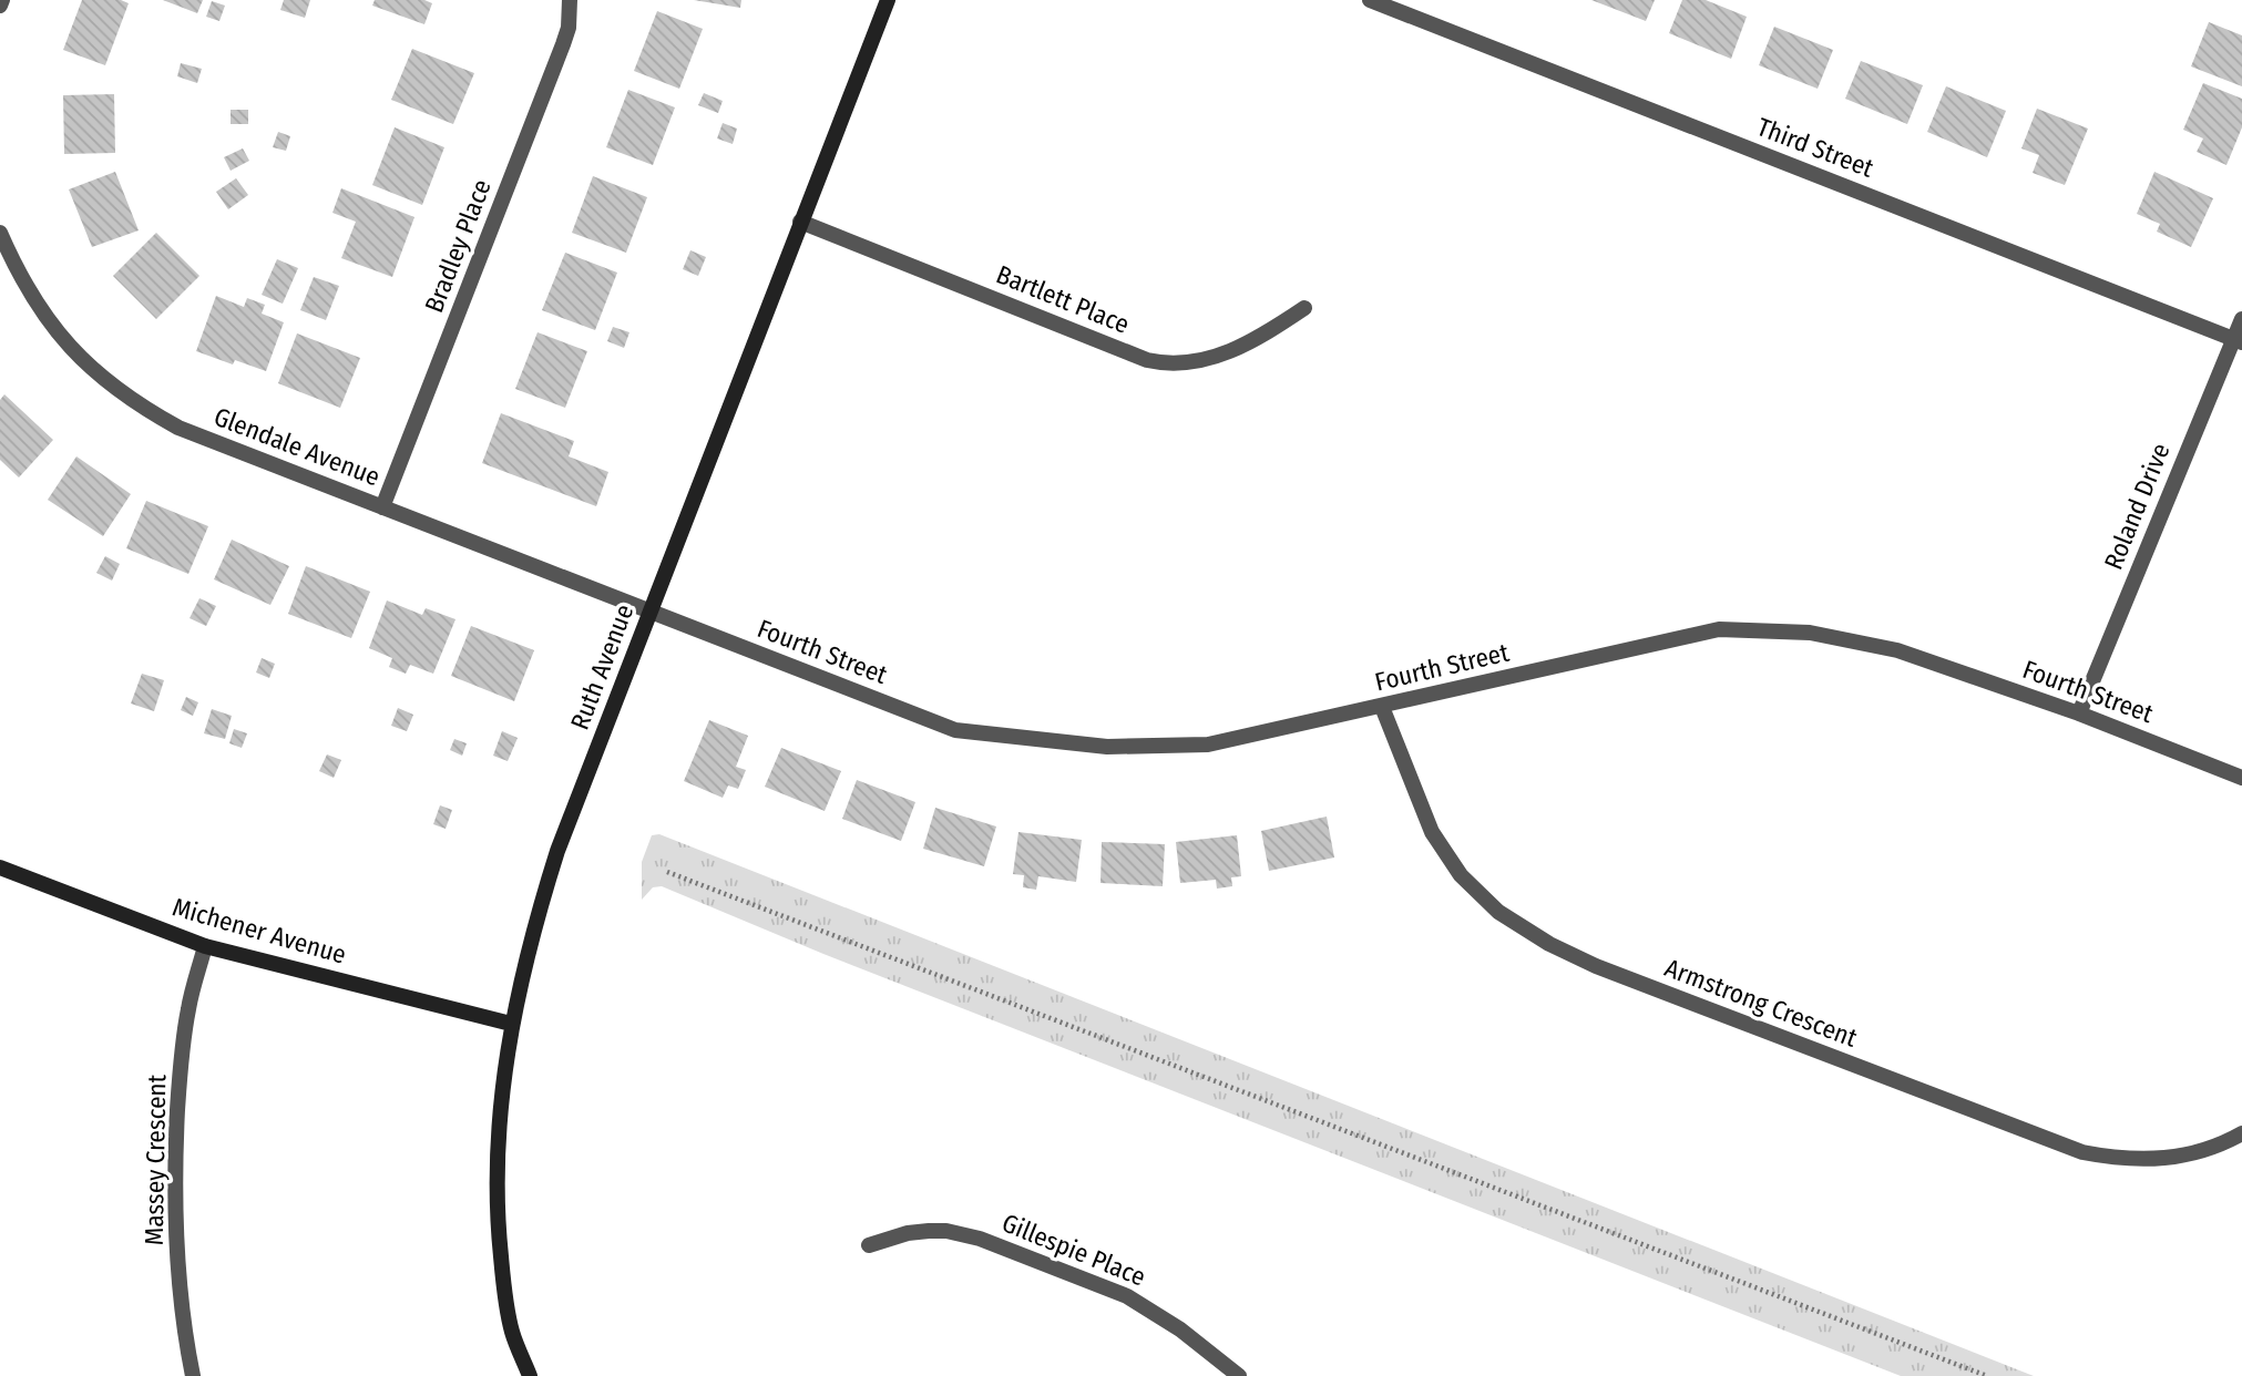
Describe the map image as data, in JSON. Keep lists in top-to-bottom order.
{
  "streets": {
    "main road": ["Ruth Avenue", "Michener Avenue"],
    "street": [
      "Third Street",
      "Bradley Place",
      "Bartlett Place",
      "Glendale Avenue",
      "Roland Drive",
      "Fourth Street",
      "Armstrong Crescent",
      "Massey Crescent",
      "Gillespie Place"
    ]
  },
  "crossings": [
    ["Third Street", "Roland Drive"],
    ["Bradley Place", "Glendale Avenue"],
    ["Bartlett Place", "Ruth Avenue"],
    ["Glendale Avenue", "Fourth Street"],
    ["Glendale Avenue", "Ruth Avenue"],
    ["Roland Drive", "Fourth Street"],
    ["Fourth Street", "Ruth Avenue"],
    ["Fourth Street", "Armstrong Crescent"],
    ["Ruth Avenue", "Michener Avenue"],
    ["Michener Avenue", "Massey Crescent"]
  ]
}
